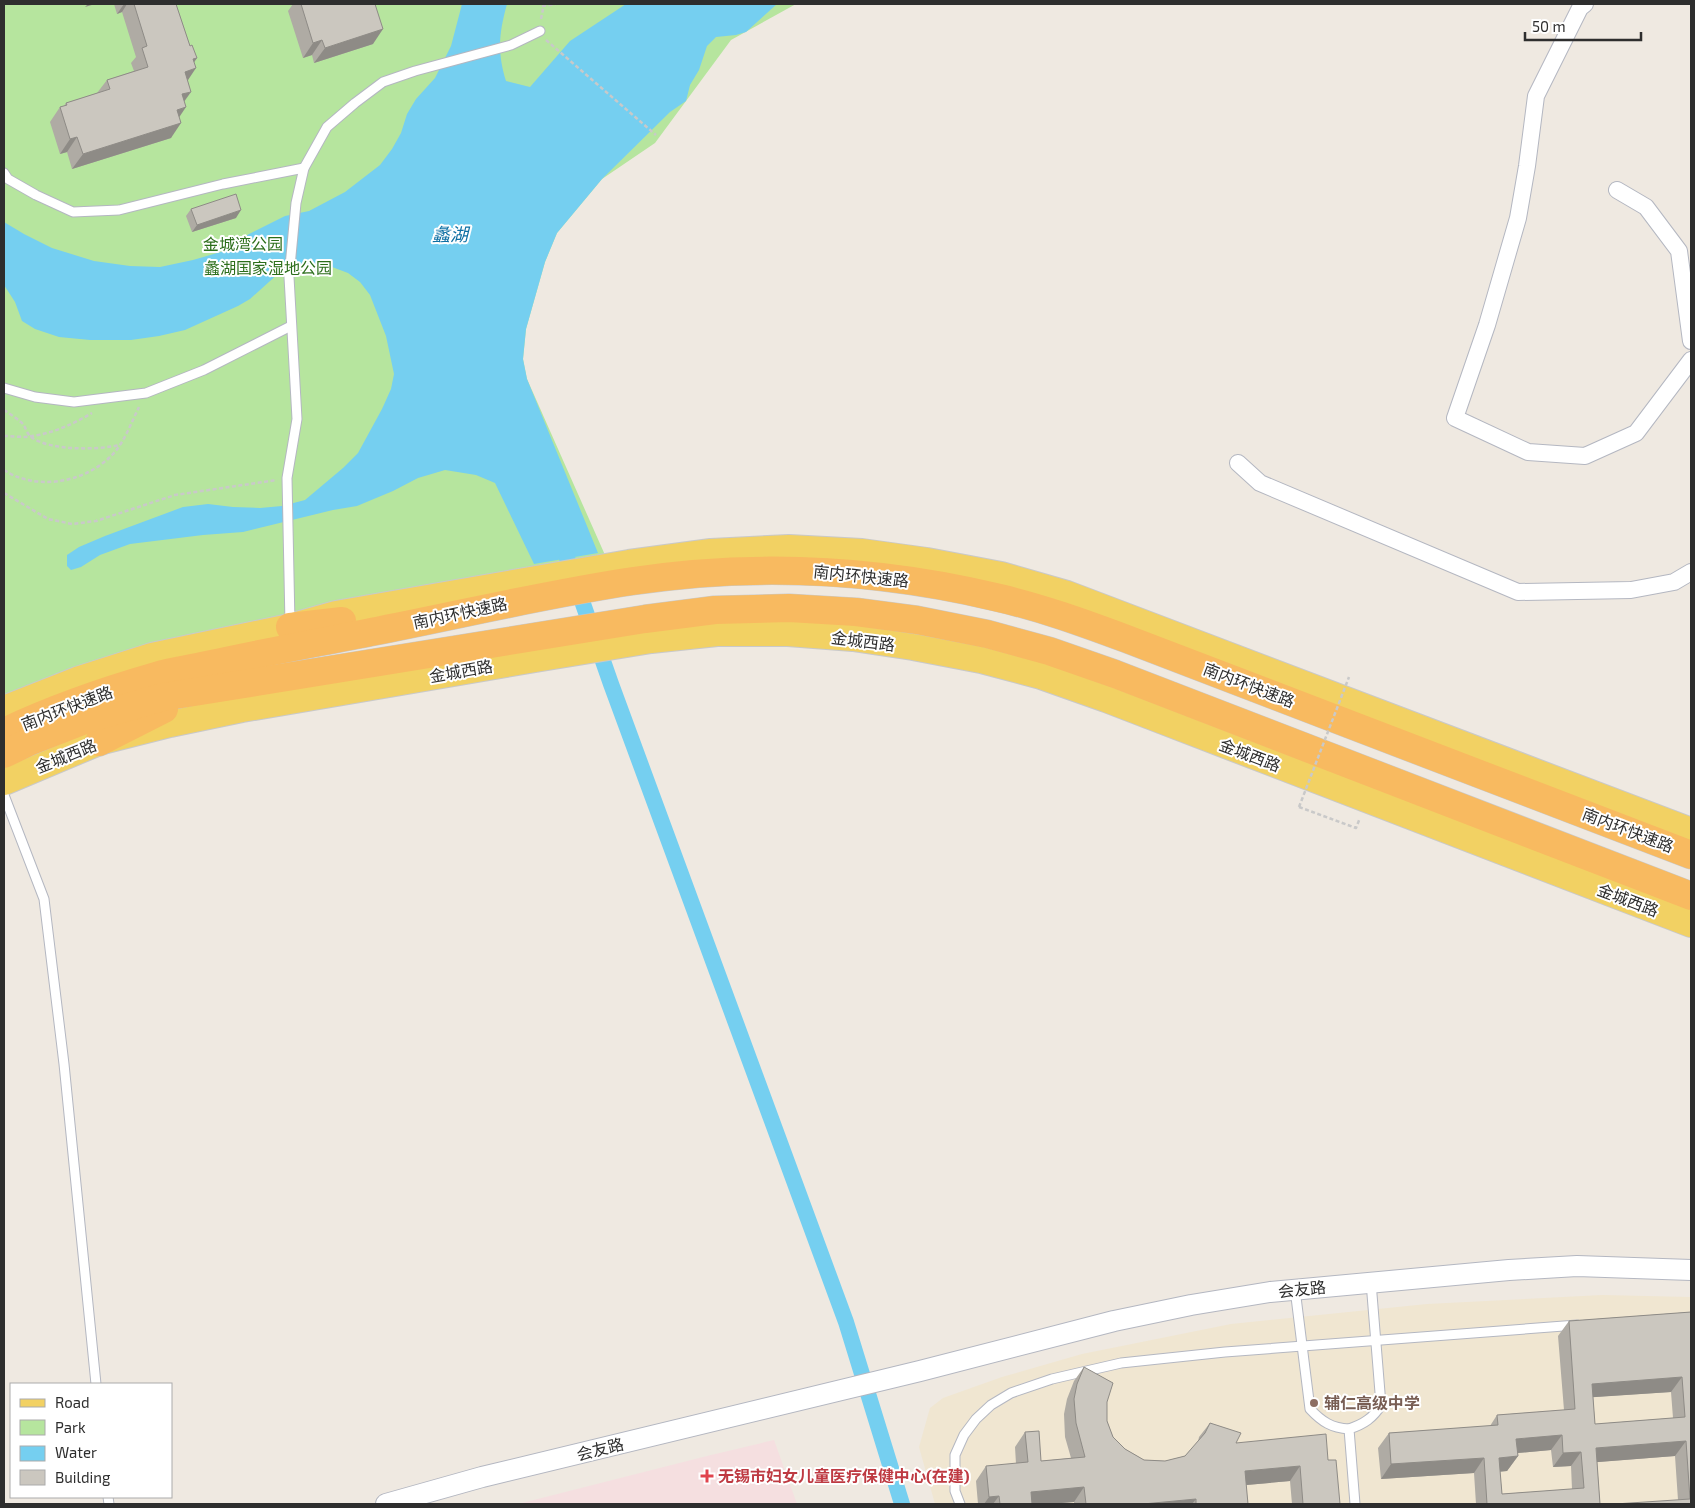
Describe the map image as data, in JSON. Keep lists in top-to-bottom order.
{
  "streets": {
    "highway": ["南内环快速路"],
    "main road": ["金城西路"],
    "street": ["会友路"]
  },
  "crossings": [
    ["南内环快速路", "金城西路"]
  ],
  "water": ["蠡湖"],
  "parks": ["金城湾公园", "蠡湖国家湿地公园"],
  "places": {
    "other": ["辅仁高级中学"],
    "health": ["无锡市妇女儿童医疗保健中心(在建)"]
  },
  "legend": [
    "Road",
    "Park",
    "Water",
    "Building"
  ],
  "scale_bar": "50 m"
}
